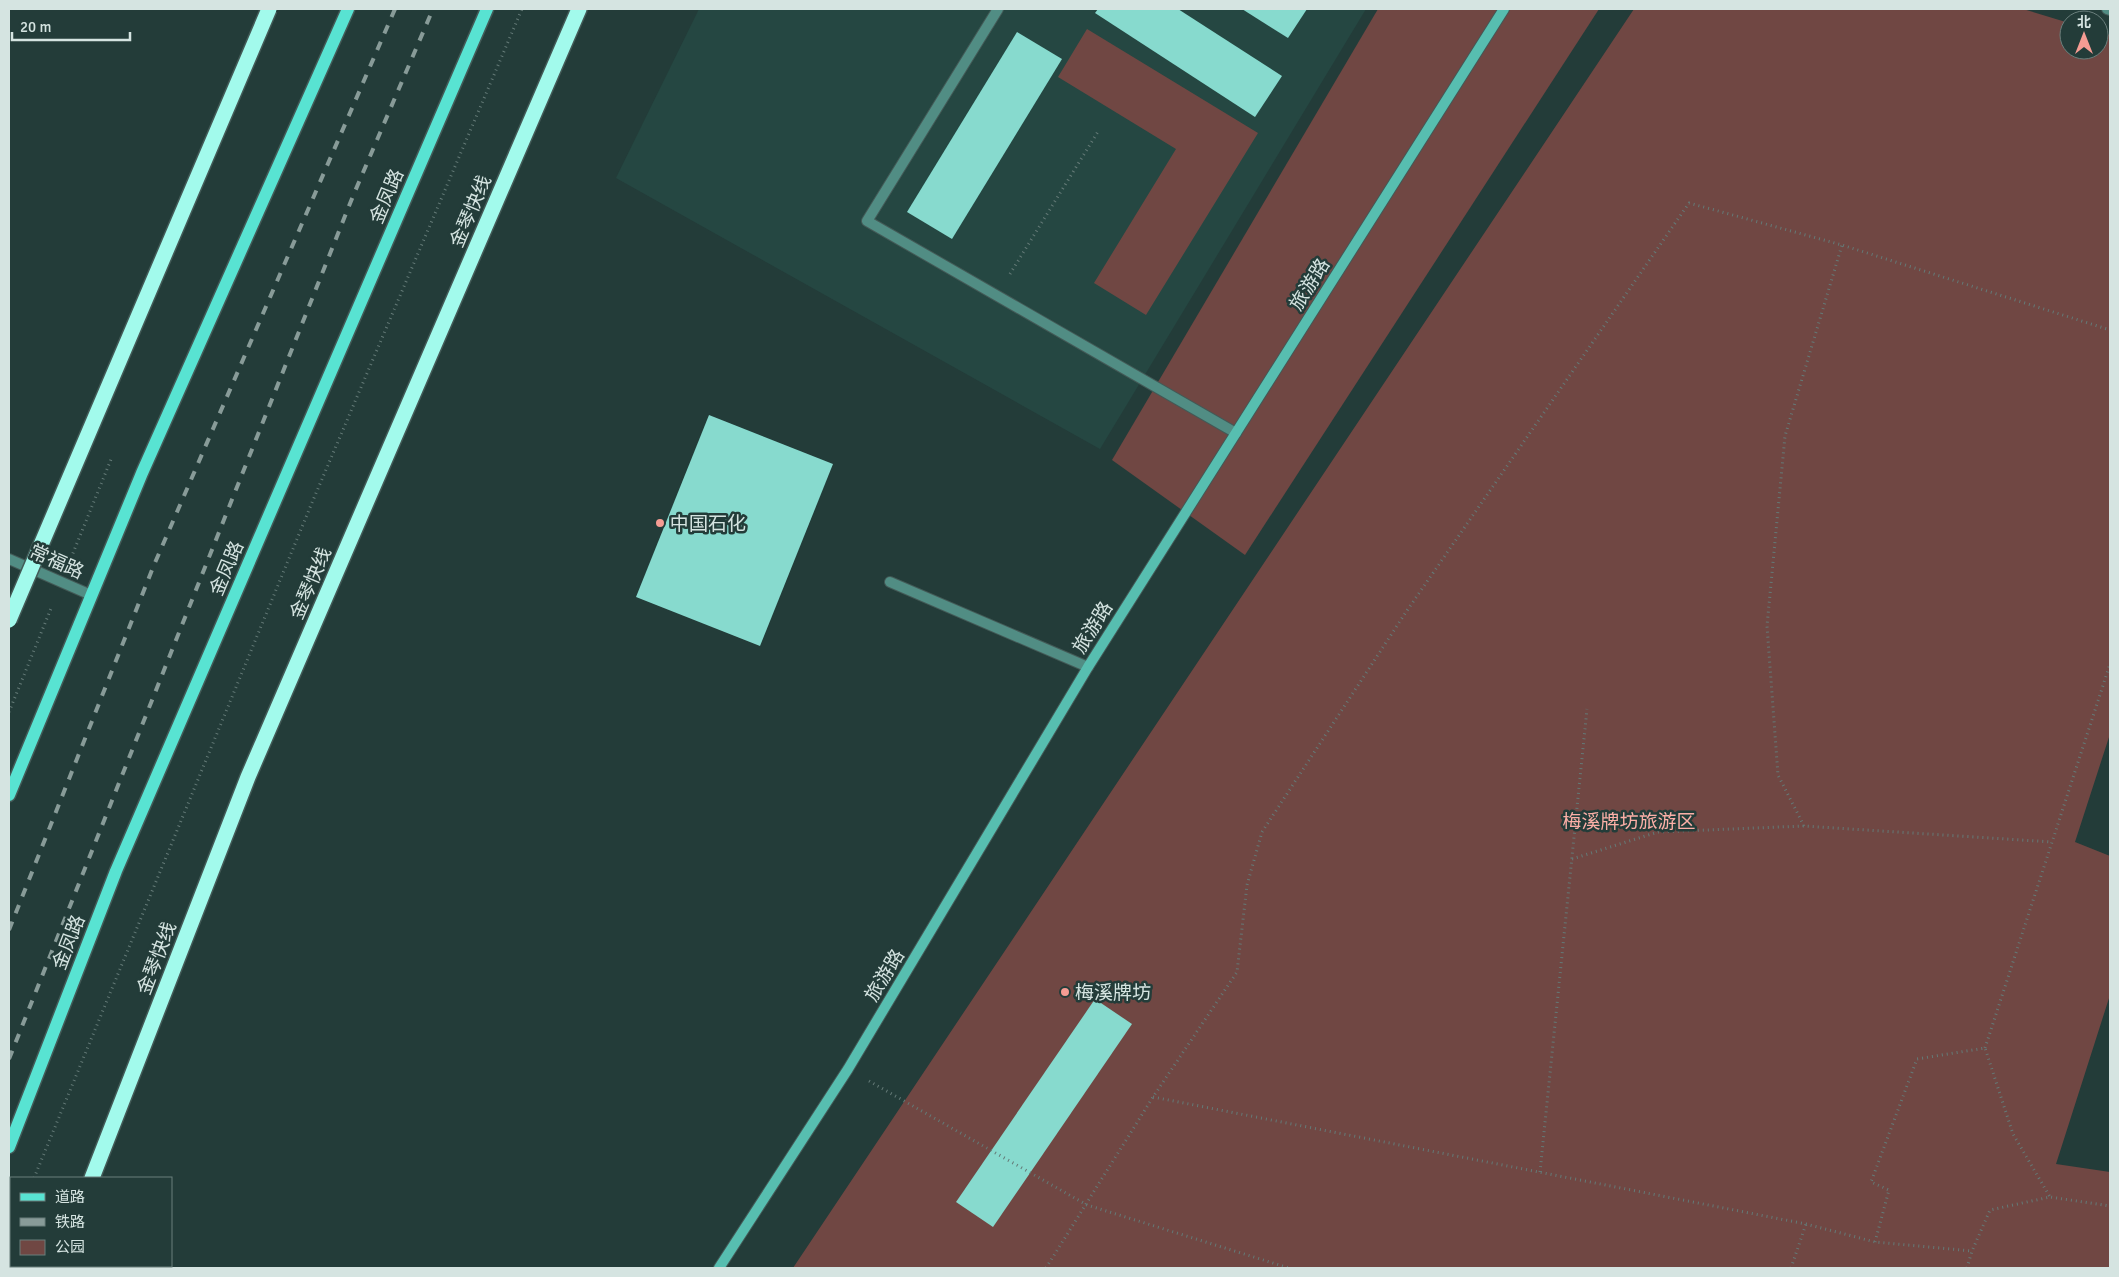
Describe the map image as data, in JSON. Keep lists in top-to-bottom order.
{
  "streets": {
    "highway": ["金琴快线"],
    "main road": ["金凤路"],
    "street": ["旅游路", "常福路"]
  },
  "parks": ["梅溪牌坊旅游区"],
  "places": ["中国石化", "梅溪牌坊"],
  "legend": ["道路", "铁路", "公园"],
  "scale_bar": "20 m",
  "north": "top"
}
